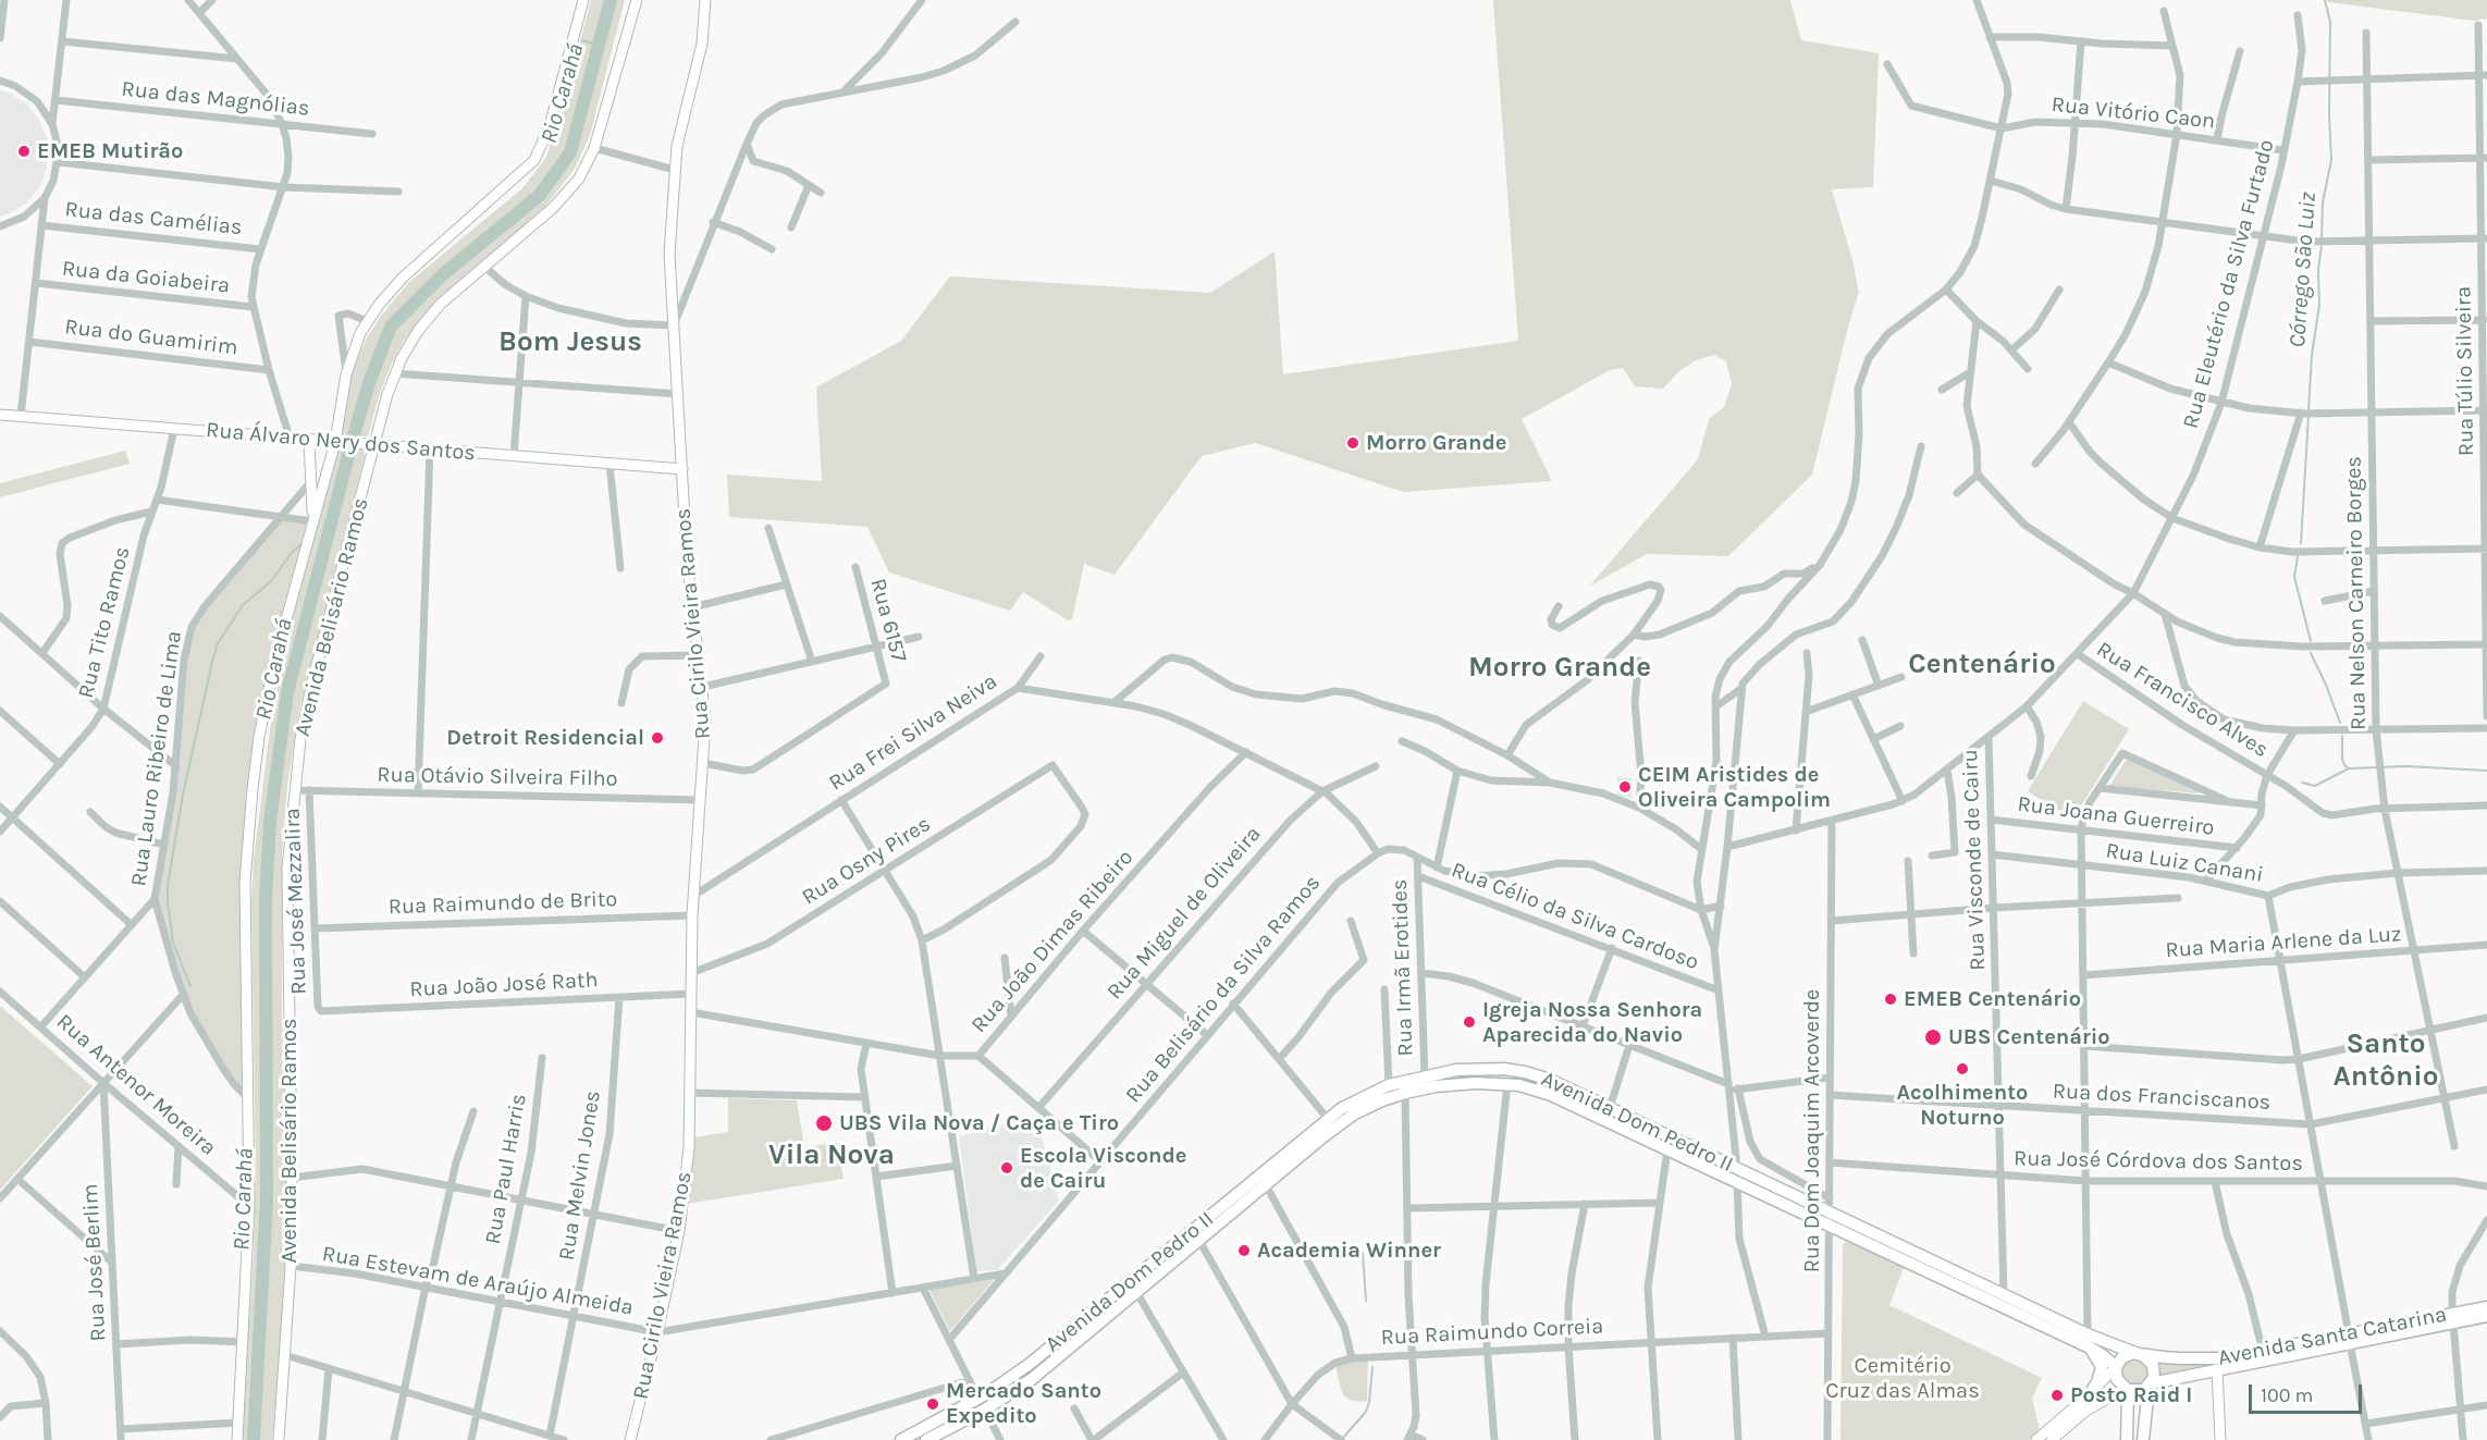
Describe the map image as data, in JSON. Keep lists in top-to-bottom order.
{
  "streets": {
    "main road": [
      "Rua Álvaro Nery dos Santos",
      "Avenida Belisário Ramos",
      "Rua Cirilo Vieira Ramos",
      "Avenida Dom Pedro II",
      "Avenida Santa Catarina"
    ],
    "street": [
      "Rua das Magnólias",
      "Rua Vitório Caon",
      "Rua das Camélias",
      "Rua da Goiabeira",
      "Rua Eleutério da Silva Furtado",
      "Rua do Guamirim",
      "Rua Túlio Silveira",
      "Rua Nelson Carneiro Borges",
      "Rua 6157",
      "Rua Tito Ramos",
      "Rua Francisco Alves",
      "Rua Frei Silva Neiva",
      "Rua Lauro Ribeiro de Lima",
      "Rua Otávio Silveira Filho",
      "Rua Joana Guerreiro",
      "Rua Visconde de Cairu",
      "Rua Osny Pires",
      "Rua Luiz Canani",
      "Rua José Mezzalira",
      "Rua Raimundo de Brito",
      "Rua Miguel de Oliveira",
      "Rua Célio da Silva Cardoso",
      "Rua João Dimas Ribeiro",
      "Rua Maria Arlene da Luz",
      "Rua Irmã Erotides",
      "Rua João José Rath",
      "Rua Belisário da Silva Ramos",
      "Rua Antenor Moreira",
      "Rua dos Franciscanos",
      "Rua Dom Joaquim Arcoverde",
      "Rua José Córdova dos Santos",
      "Rua Paul Harris",
      "Rua Melvin Jones",
      "Rua José Berlim",
      "Rua Estevam de Araújo Almeida",
      "Rua Raimundo Correia"
    ]
  },
  "crossings": [
    ["Rua Vitório Caon", "Rua Eleutério da Silva Furtado"],
    ["Rua Eleutério da Silva Furtado", "Rua Francisco Alves"],
    ["Rua Eleutério da Silva Furtado", "Rua Visconde de Cairu"],
    ["Rua Eleutério da Silva Furtado", "Rua Dom Joaquim Arcoverde"],
    ["Rua Álvaro Nery dos Santos", "Avenida Belisário Ramos"],
    ["Rua Álvaro Nery dos Santos", "Rua Tito Ramos"],
    ["Rua Álvaro Nery dos Santos", "Rua Cirilo Vieira Ramos"],
    ["Rua Nelson Carneiro Borges", "Rua Francisco Alves"],
    ["Rua Nelson Carneiro Borges", "Rua Luiz Canani"],
    ["Rua Nelson Carneiro Borges", "Rua Maria Arlene da Luz"],
    ["Rua Nelson Carneiro Borges", "Rua dos Franciscanos"],
    ["Avenida Belisário Ramos", "Rua Lauro Ribeiro de Lima"],
    ["Avenida Belisário Ramos", "Rua Otávio Silveira Filho"],
    ["Avenida Belisário Ramos", "Rua Antenor Moreira"],
    ["Avenida Belisário Ramos", "Rua Estevam de Araújo Almeida"],
    ["Rua 6157", "Rua Cirilo Vieira Ramos"],
    ["Rua Cirilo Vieira Ramos", "Rua Frei Silva Neiva"],
    ["Rua Cirilo Vieira Ramos", "Rua Otávio Silveira Filho"],
    ["Rua Cirilo Vieira Ramos", "Rua Osny Pires"],
    ["Rua Cirilo Vieira Ramos", "Rua Raimundo de Brito"],
    ["Rua Cirilo Vieira Ramos", "Rua João Dimas Ribeiro"],
    ["Rua Cirilo Vieira Ramos", "Rua João José Rath"],
    ["Rua Cirilo Vieira Ramos", "Rua Estevam de Araújo Almeida"],
    ["Rua Frei Silva Neiva", "Rua Miguel de Oliveira"],
    ["Rua Frei Silva Neiva", "Rua João Dimas Ribeiro"],
    ["Rua Frei Silva Neiva", "Rua Belisário da Silva Ramos"],
    ["Rua Otávio Silveira Filho", "Rua José Mezzalira"],
    ["Rua Joana Guerreiro", "Rua Visconde de Cairu"],
    ["Rua Visconde de Cairu", "Rua Luiz Canani"],
    ["Rua Visconde de Cairu", "Rua dos Franciscanos"],
    ["Rua Visconde de Cairu", "Avenida Dom Pedro II"],
    ["Rua Visconde de Cairu", "Rua José Córdova dos Santos"],
    ["Rua José Mezzalira", "Rua Raimundo de Brito"],
    ["Rua José Mezzalira", "Rua João José Rath"],
    ["Rua Célio da Silva Cardoso", "Rua Irmã Erotides"],
    ["Rua Irmã Erotides", "Avenida Dom Pedro II"],
    ["Rua João José Rath", "Rua Melvin Jones"],
    ["Rua Belisário da Silva Ramos", "Rua Estevam de Araújo Almeida"],
    ["Rua Antenor Moreira", "Rua José Berlim"],
    ["Rua dos Franciscanos", "Rua Dom Joaquim Arcoverde"],
    ["Avenida Dom Pedro II", "Rua Dom Joaquim Arcoverde"],
    ["Avenida Dom Pedro II", "Rua Raimundo Correia"],
    ["Avenida Dom Pedro II", "Avenida Santa Catarina"],
    ["Rua Dom Joaquim Arcoverde", "Rua José Córdova dos Santos"],
    ["Rua Dom Joaquim Arcoverde", "Rua Raimundo Correia"],
    ["Rua Paul Harris", "Rua Estevam de Araújo Almeida"],
    ["Rua Melvin Jones", "Rua Estevam de Araújo Almeida"]
  ],
  "districts": [
    "Bom Jesus",
    "Centenário",
    "Morro Grande",
    "Santo Antônio",
    "Vila Nova"
  ],
  "water": ["Rio Carahá", "Córrego São Luiz"],
  "parks": ["Cemitério Cruz das Almas"],
  "places": [
    "EMEB Mutirão",
    "Morro Grande",
    "Detroit Residencial",
    "CEIM Aristides de Oliveira Campolim",
    "EMEB Centenário",
    "Igreja Nossa Senhora Aparecida do Navio",
    "UBS Centenário",
    "Acolhimento Noturno",
    "UBS Vila Nova / Caça e Tiro",
    "Escola Visconde de Cairu",
    "Academia Winner",
    "Posto Raid I",
    "Mercado Santo Expedito"
  ],
  "scale_bar": "100 m"
}
